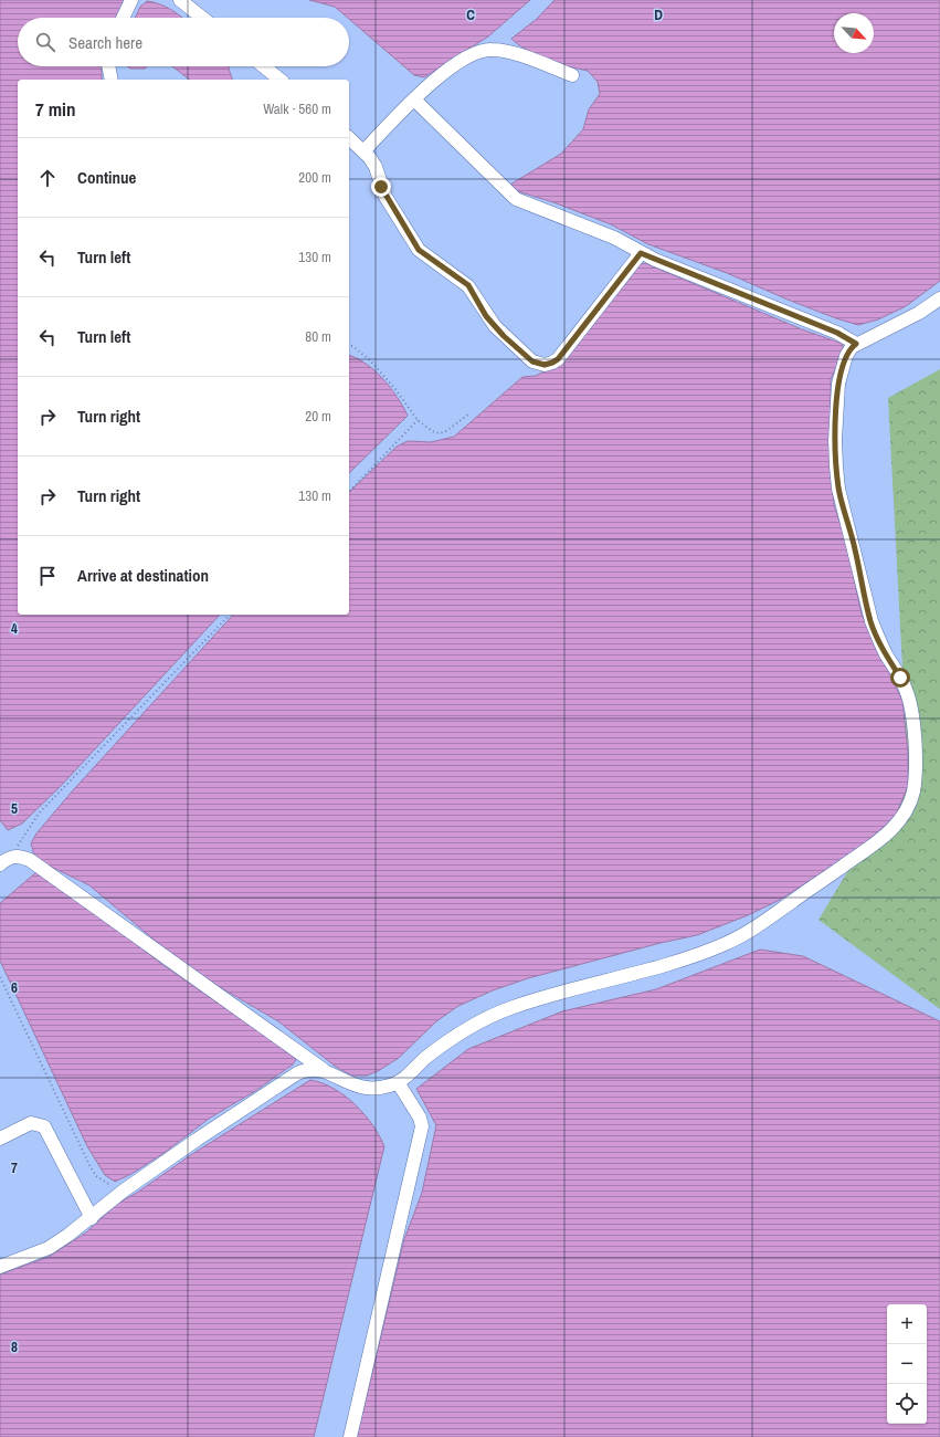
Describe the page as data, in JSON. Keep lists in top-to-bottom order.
{
  "north": "bottom right",
  "page": {
    "search": "Search here",
    "heading": ["7 min", "Walk · 560 m"],
    "list": [
      ["Continue", "200 m"],
      ["Turn left", "130 m"],
      ["Turn left", "80 m"],
      ["Turn right", "20 m"],
      ["Turn right", "130 m"],
      "Arrive at destination"
    ],
    "map_buttons": ["+", "−"]
  },
  "grid": {
    "columns": ["C", "D"],
    "rows": [
      "4",
      "5",
      "6",
      "7",
      "8"
    ]
  }
}
